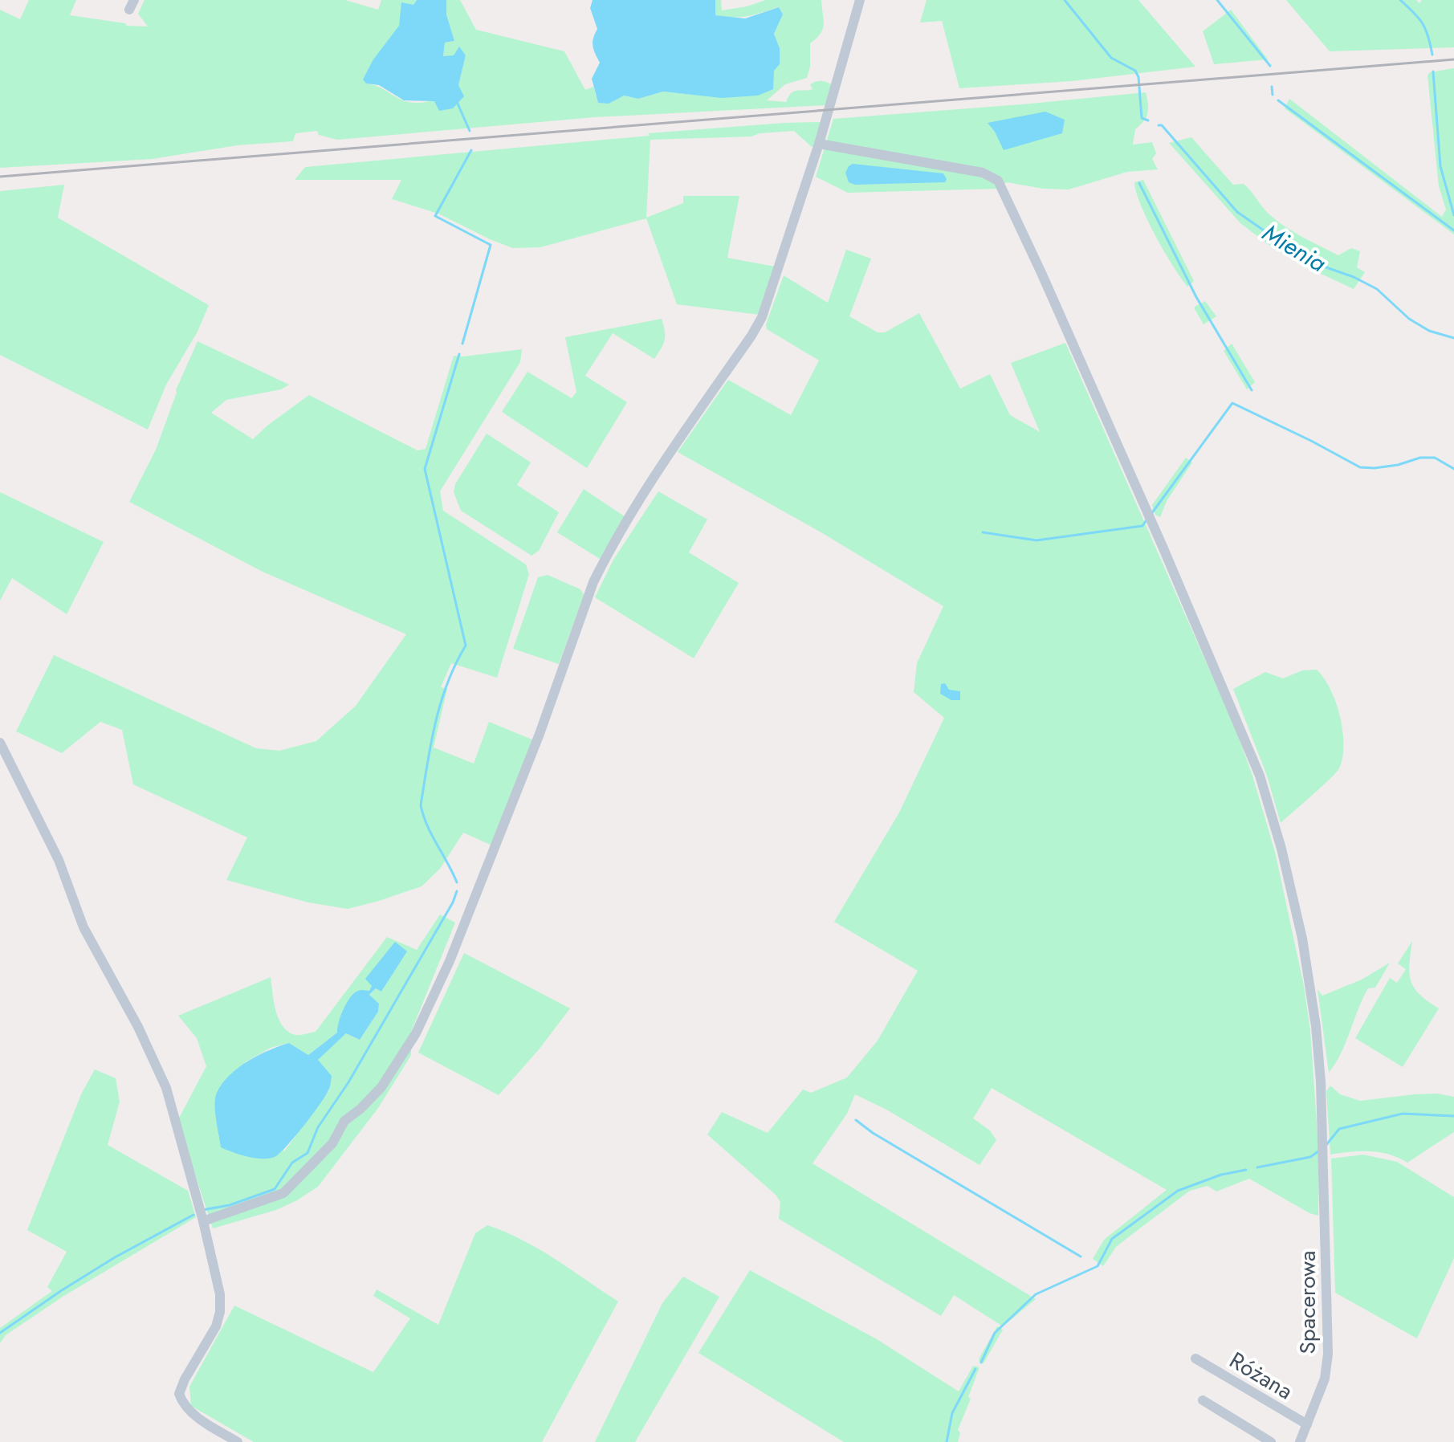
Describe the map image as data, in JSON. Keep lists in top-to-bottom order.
{
  "streets": {
    "street": ["Spacerowa", "Różana"]
  },
  "crossings": [
    ["Spacerowa", "Różana"]
  ],
  "water": ["Mienia"]
}
